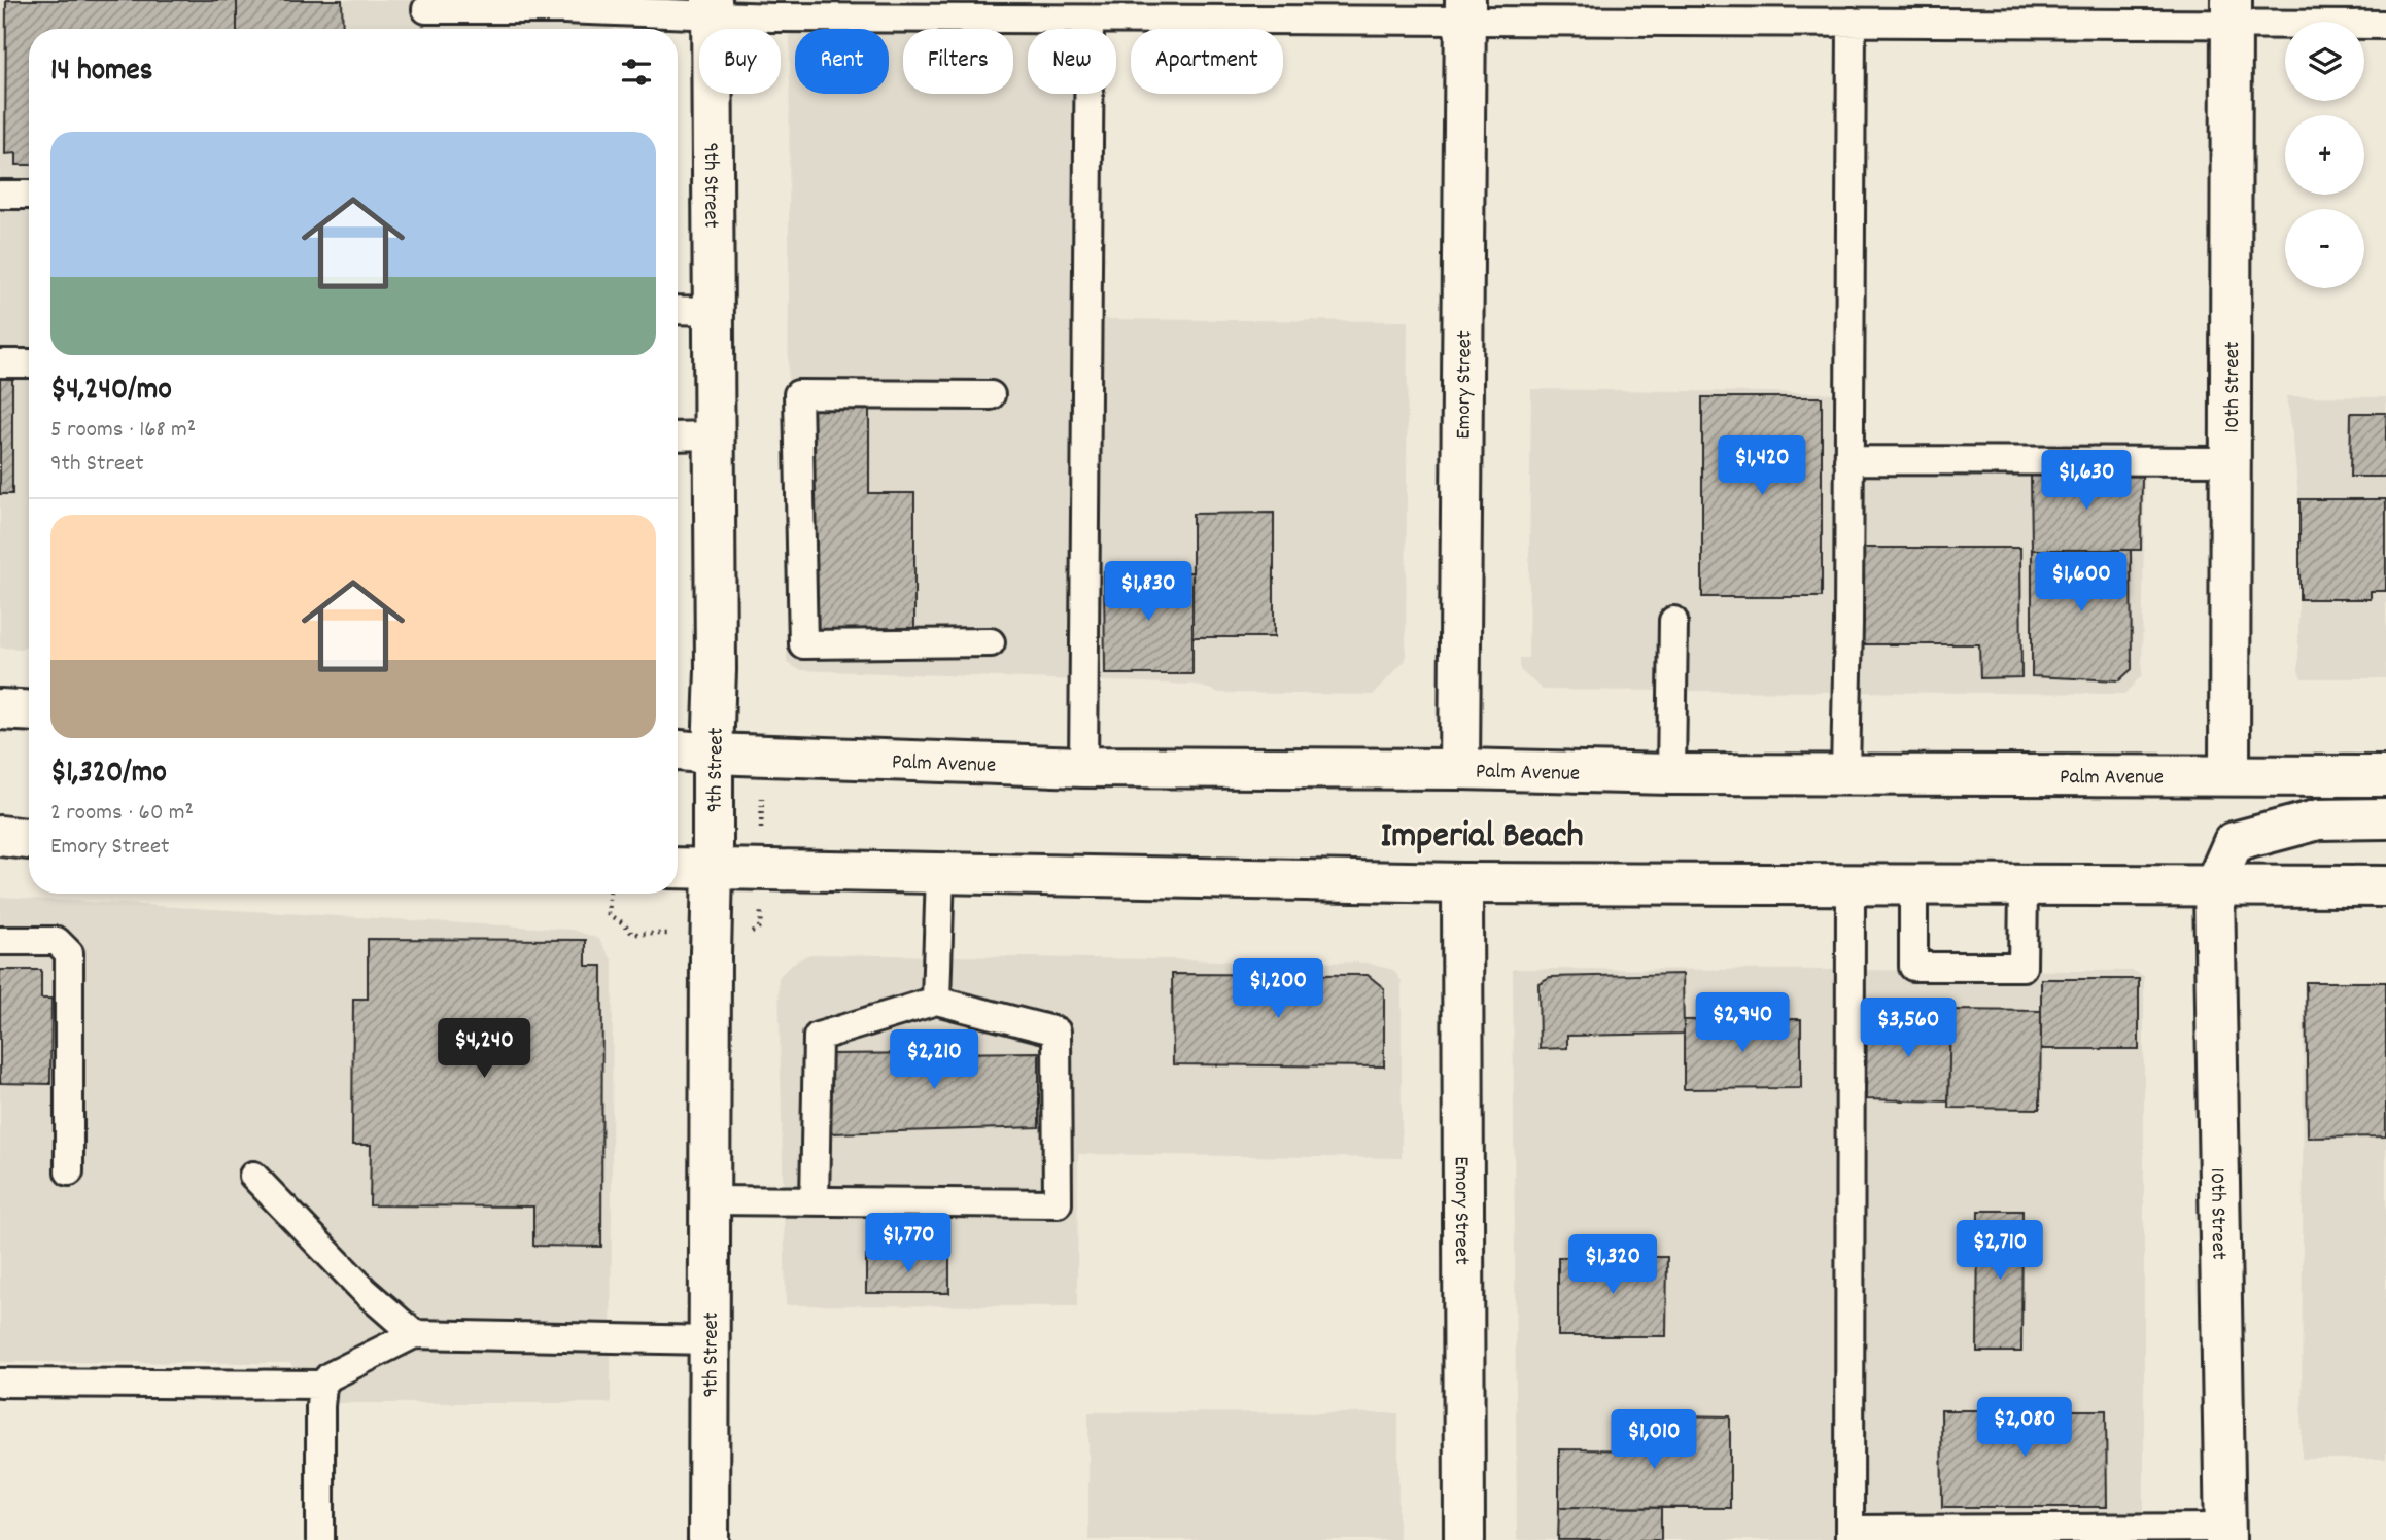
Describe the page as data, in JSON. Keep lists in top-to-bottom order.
{
  "streets": {
    "main road": [
      "9th Street",
      "Emory Street",
      "10th Street",
      "Palm Avenue"
    ]
  },
  "crossings": [
    ["9th Street", "Palm Avenue"],
    ["Emory Street", "Palm Avenue"],
    ["10th Street", "Palm Avenue"]
  ],
  "districts": ["Imperial Beach"],
  "page": {
    "map_buttons": ["+", "−"],
    "chip": [
      "Buy",
      "Rent",
      "Filters",
      "New",
      "Apartment"
    ],
    "heading": "14 homes",
    "list": [
      {
        "name": "$4,240/mo",
        "note": "5 rooms · 168 m² · 9th Street"
      },
      {
        "name": "$1,320/mo",
        "note": "2 rooms · 60 m² · Emory Street"
      }
    ],
    "price": [
      "$1,420",
      "$1,630",
      "$1,600",
      "$1,830",
      "$1,200",
      "$2,940",
      "$3,560",
      "$4,240",
      "$2,210",
      "$1,770",
      "$2,710",
      "$1,320",
      "$2,080",
      "$1,010"
    ]
  }
}
